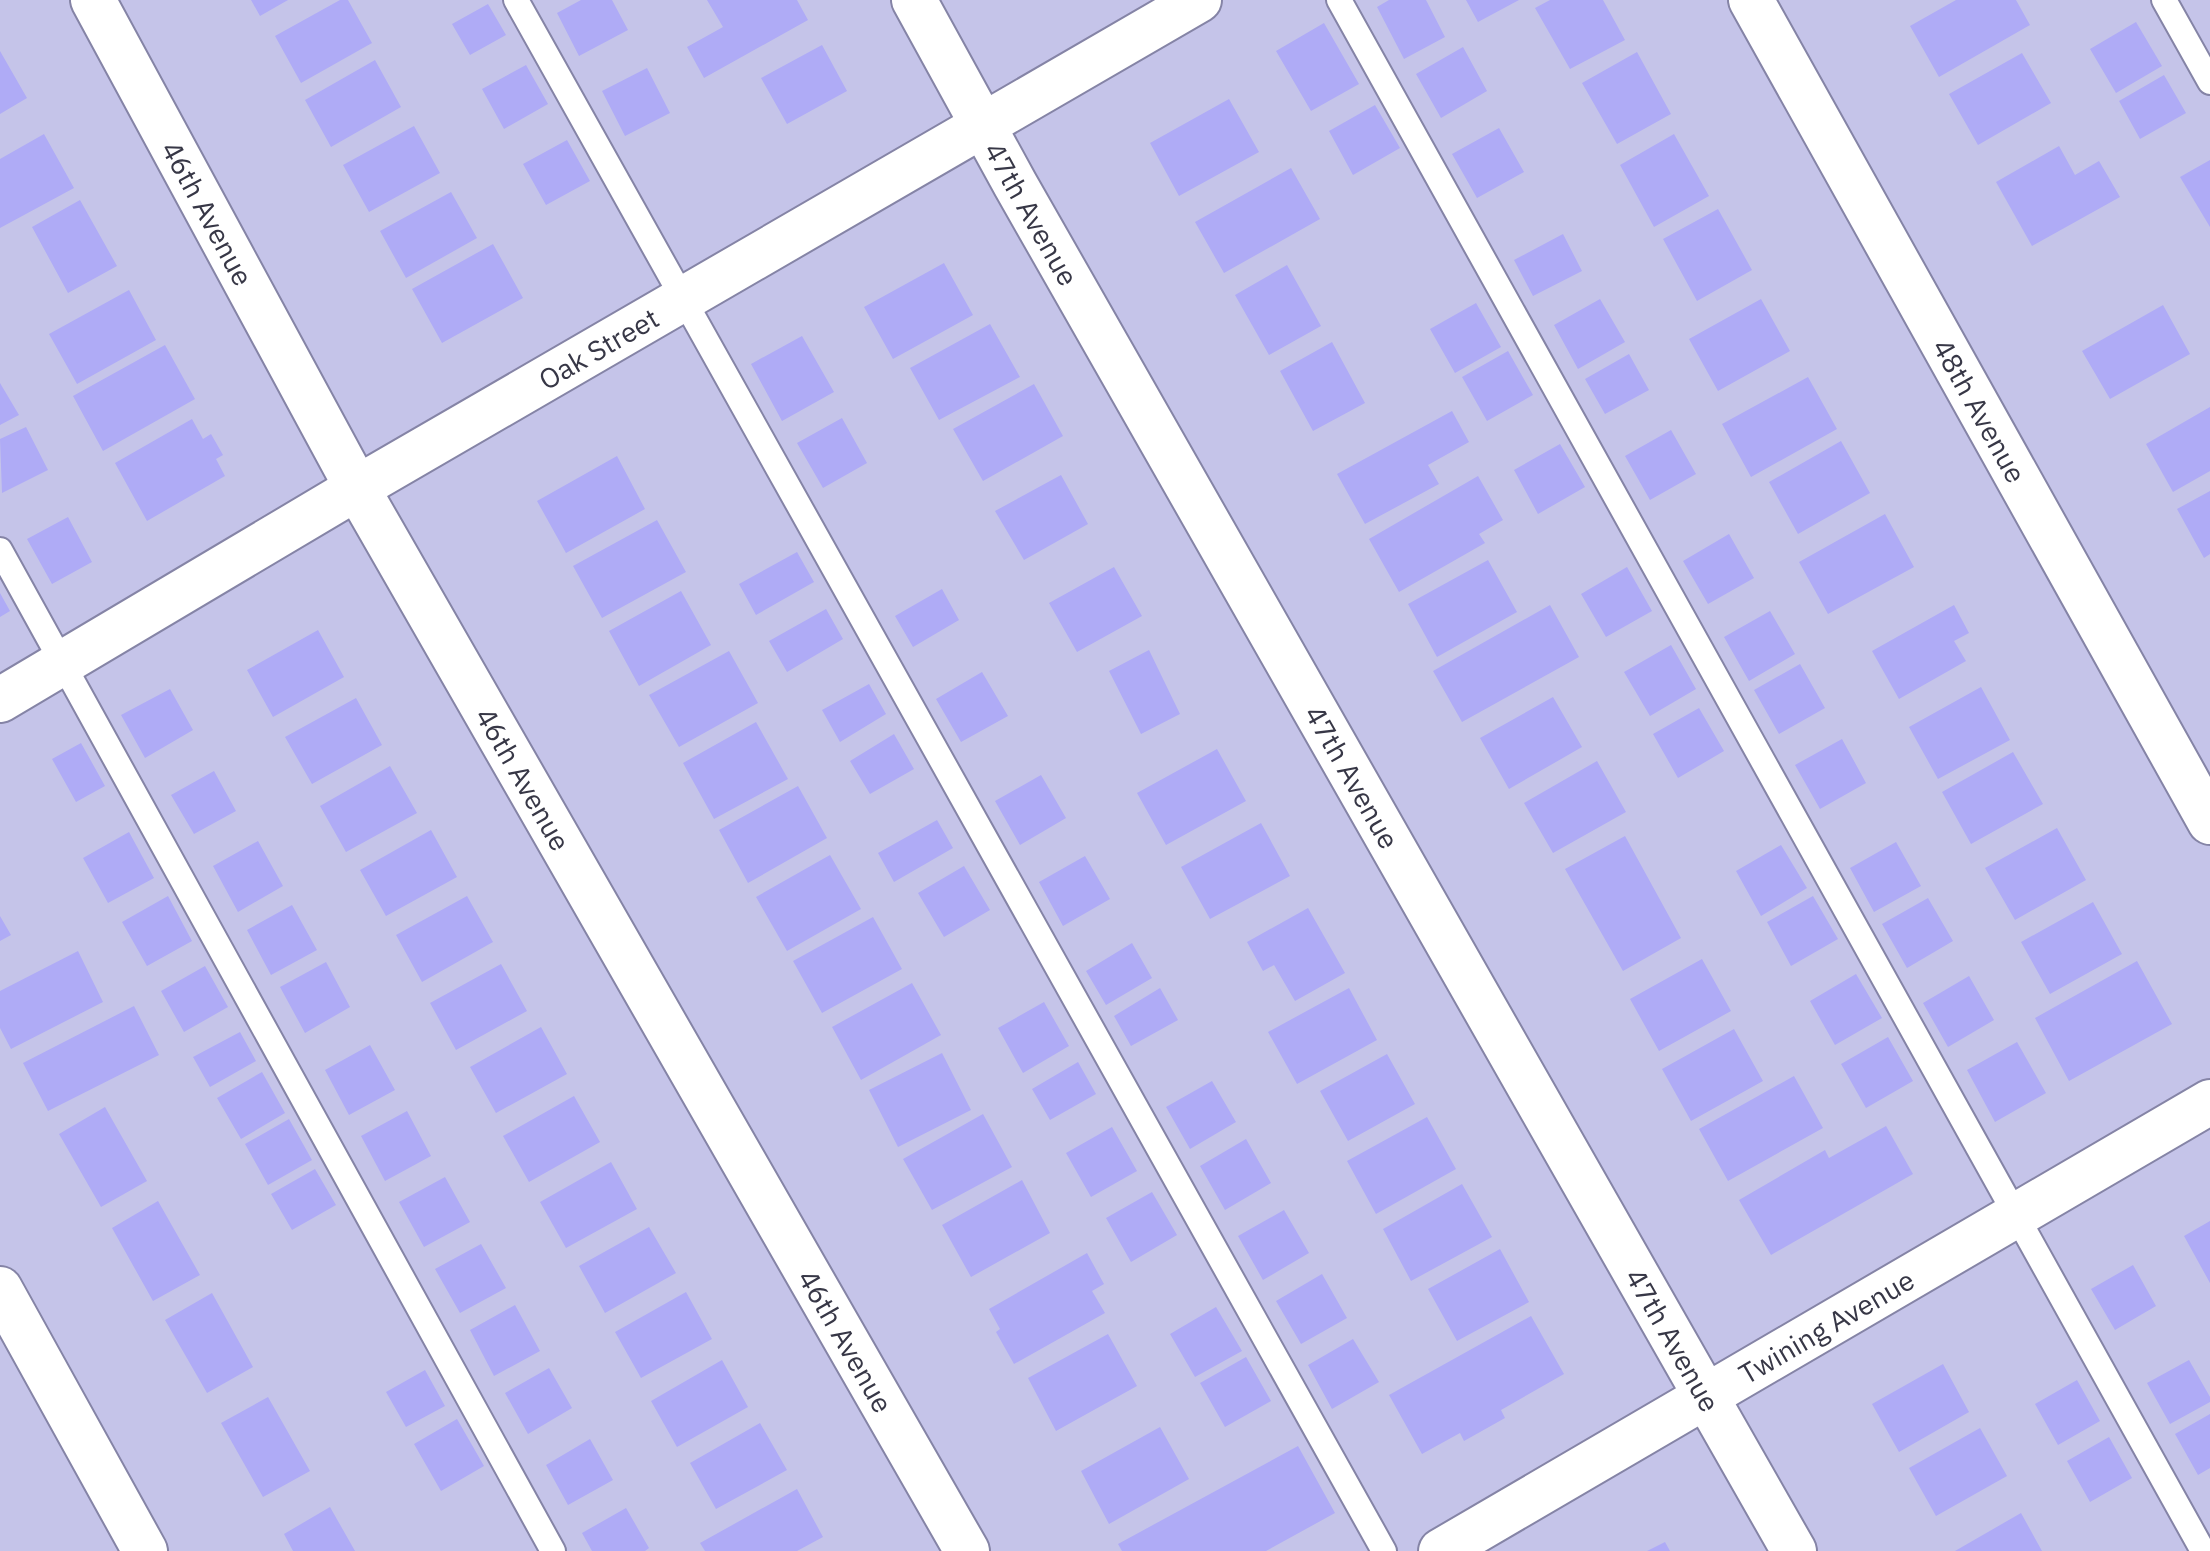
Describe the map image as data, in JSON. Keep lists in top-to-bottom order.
{
  "streets": {
    "street": [
      "46th Avenue",
      "47th Avenue",
      "Oak Street",
      "48th Avenue",
      "Twining Avenue"
    ]
  },
  "crossings": [
    ["46th Avenue", "Oak Street"],
    ["47th Avenue", "Oak Street"],
    ["47th Avenue", "Twining Avenue"]
  ]
}
